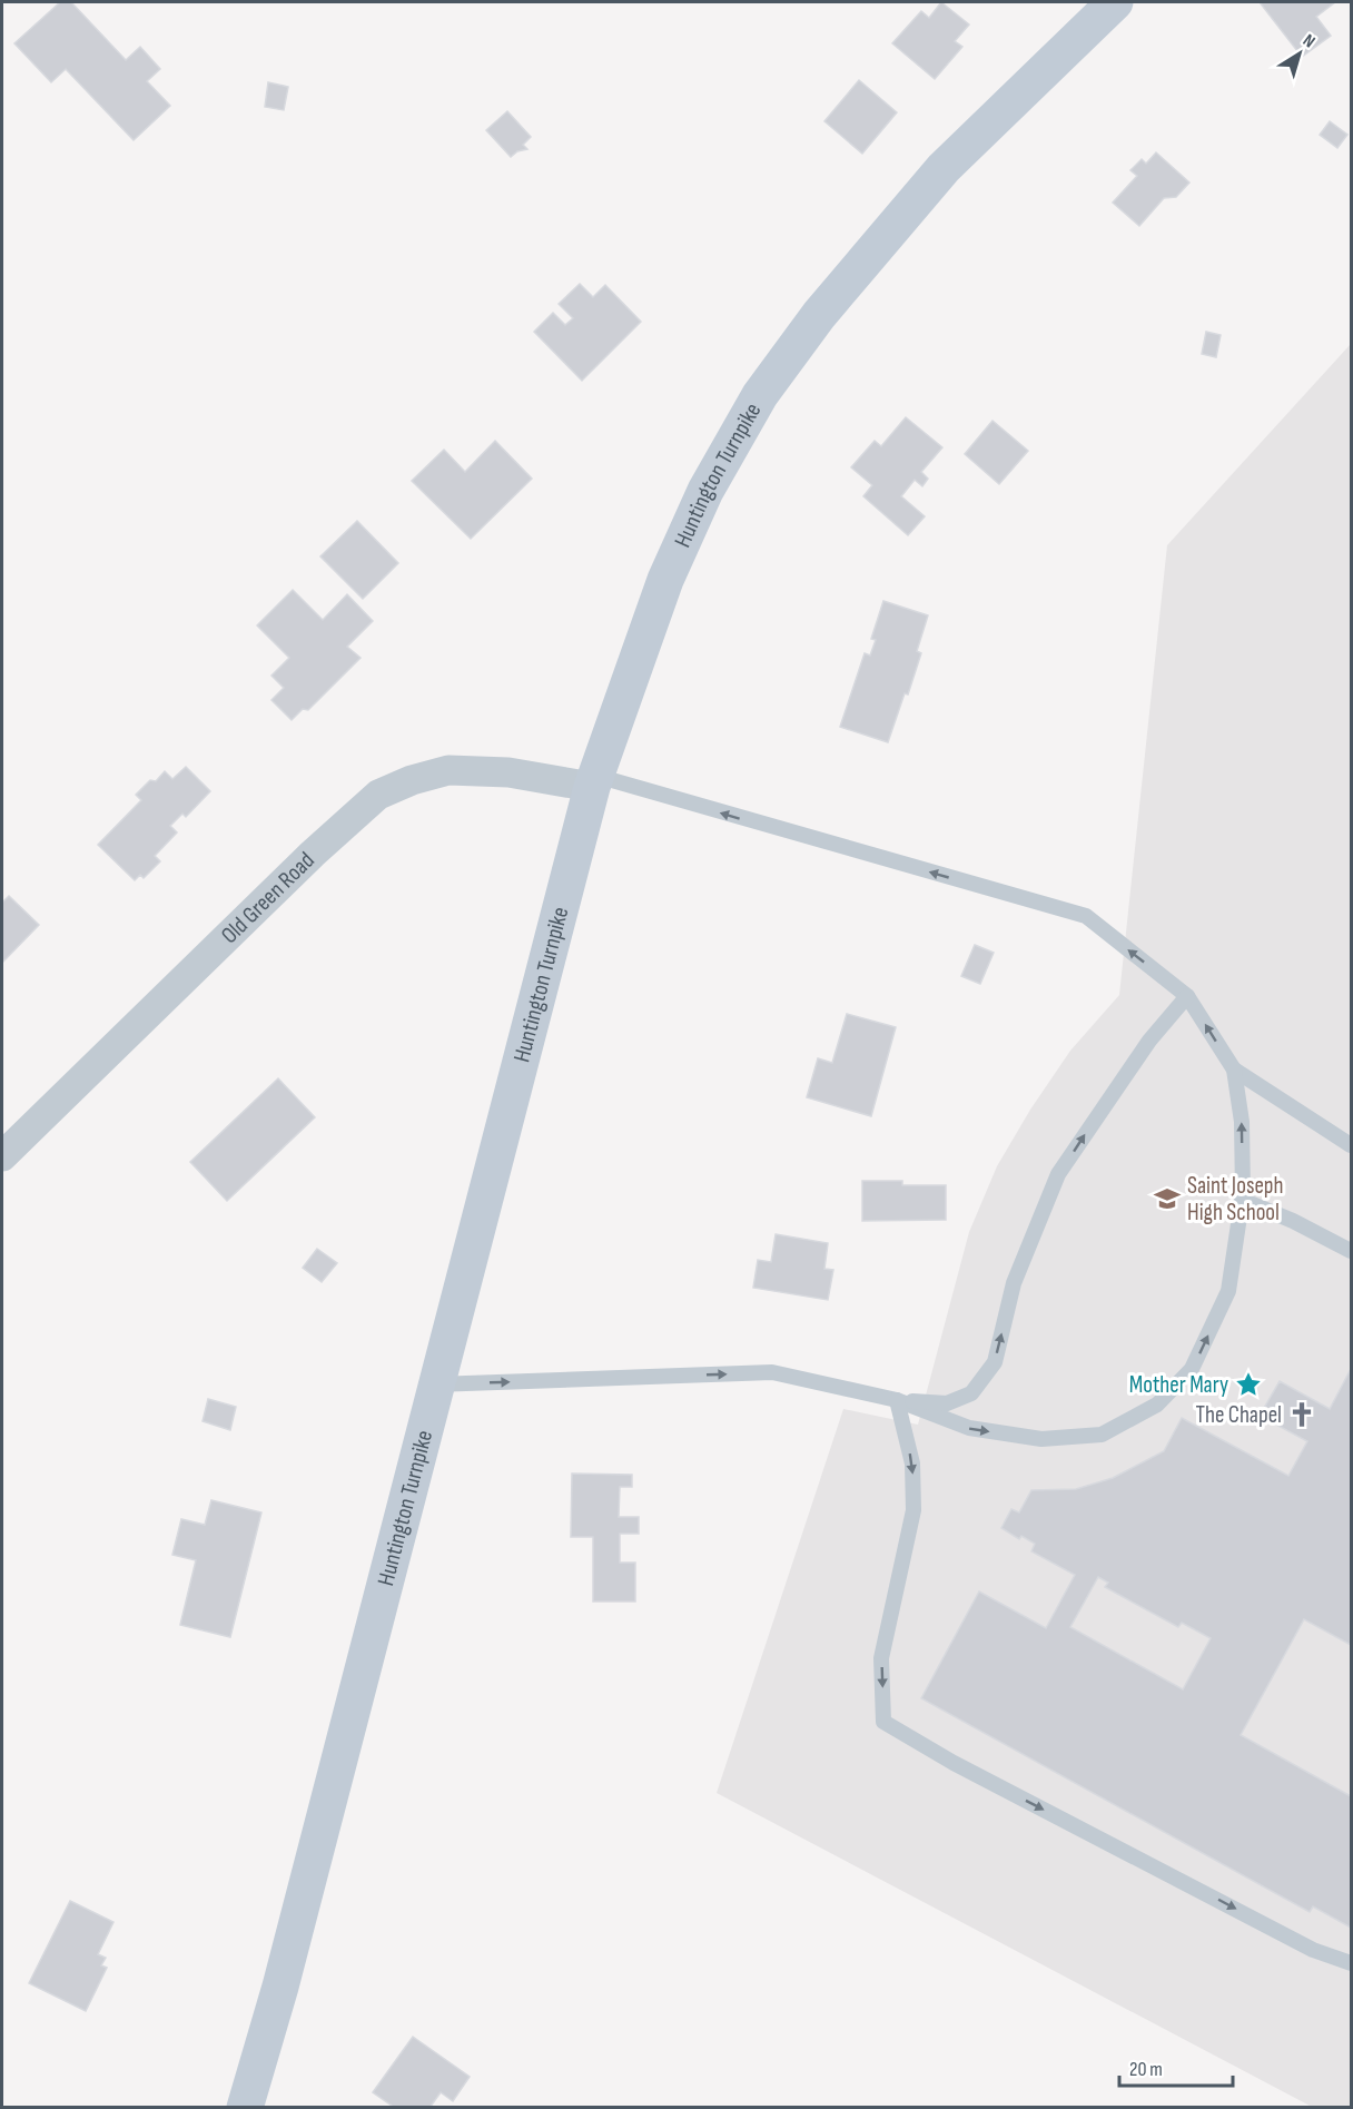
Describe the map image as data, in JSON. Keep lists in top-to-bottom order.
{
  "streets": {
    "main road": ["Huntington Turnpike"],
    "street": ["Old Green Road"]
  },
  "crossings": [
    ["Huntington Turnpike", "Old Green Road"]
  ],
  "places": {
    "school or university": ["Saint Joseph High School"],
    "place": ["Mother Mary"],
    "church": ["The Chapel"]
  },
  "scale_bar": "20 m",
  "north": "top right"
}
